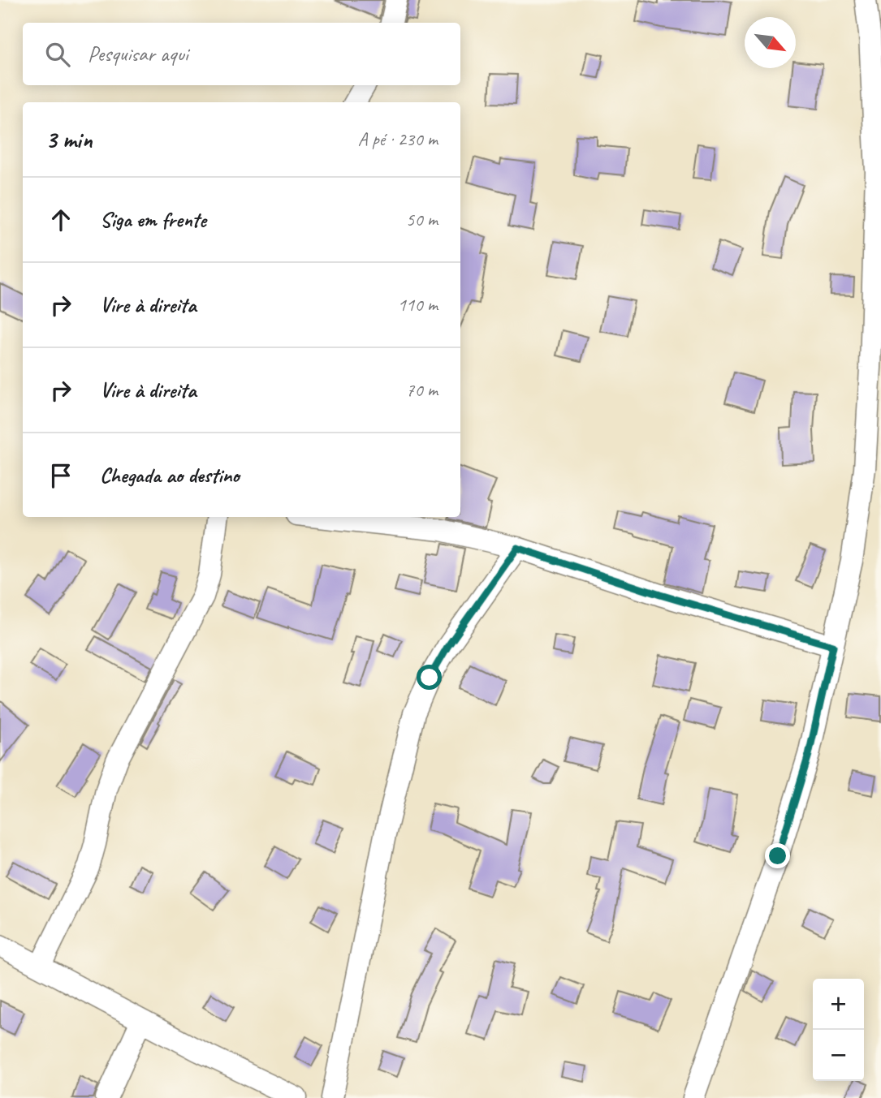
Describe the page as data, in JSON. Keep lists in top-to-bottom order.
{
  "north": "bottom right",
  "page": {
    "search": "Pesquisar aqui",
    "heading": ["3 min", "A pé · 230 m"],
    "list": [
      ["Siga em frente", "50 m"],
      ["Vire à direita", "110 m"],
      ["Vire à direita", "70 m"],
      "Chegada ao destino"
    ],
    "map_buttons": ["+", "−"]
  }
}
